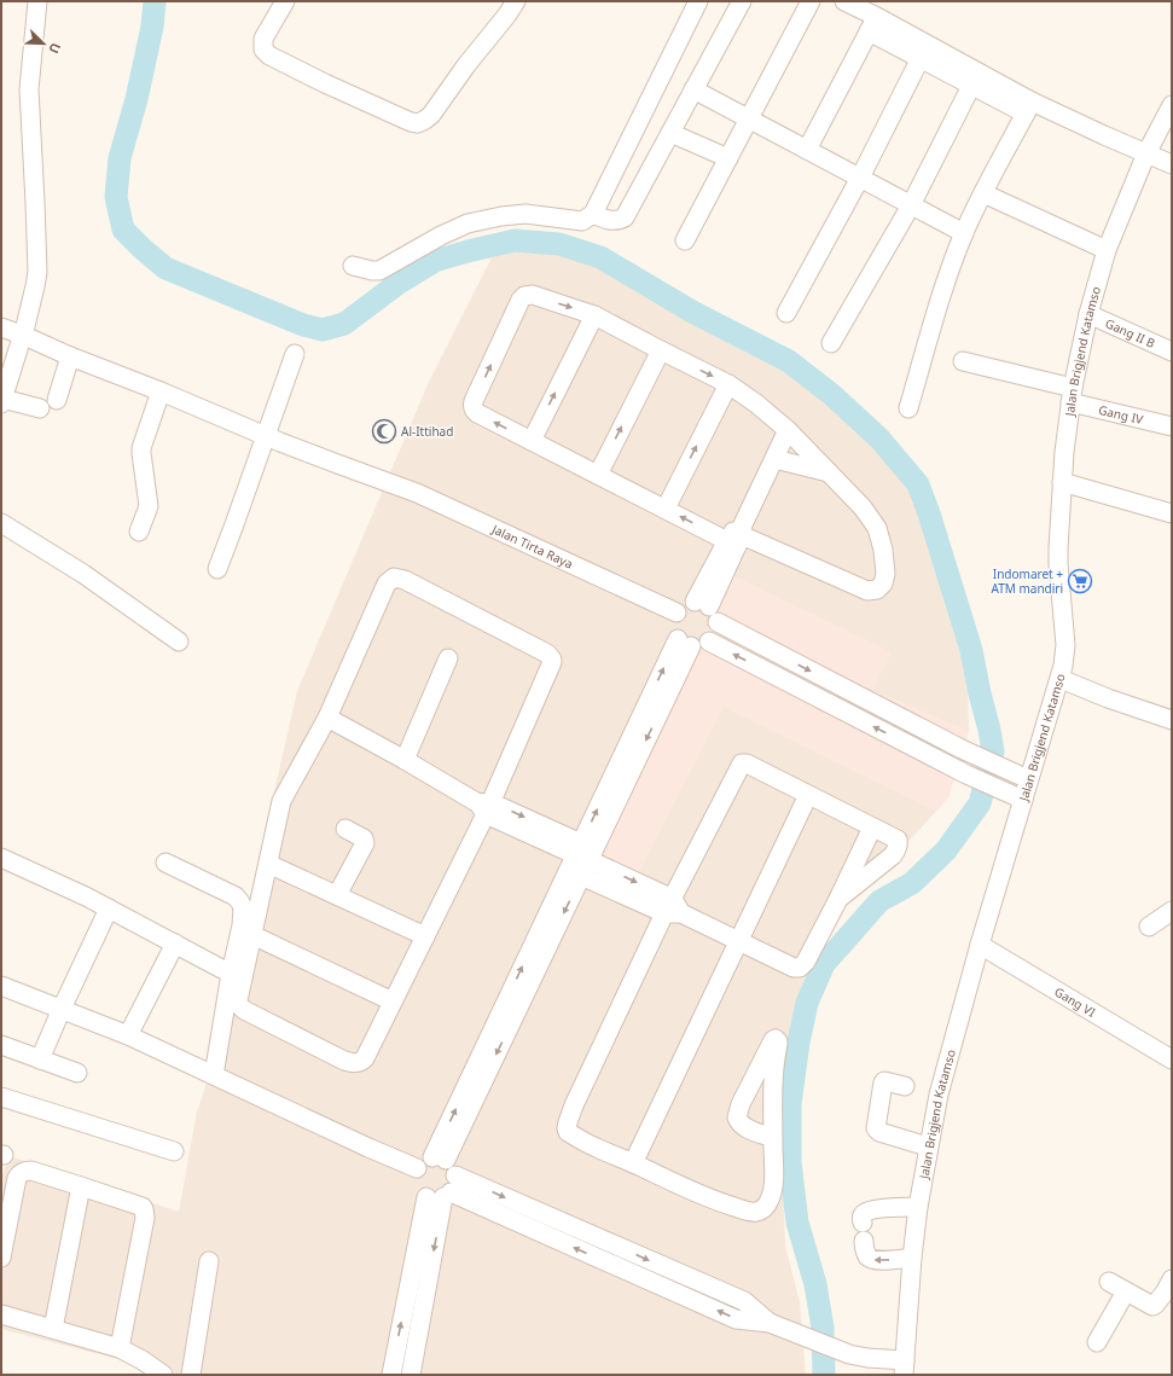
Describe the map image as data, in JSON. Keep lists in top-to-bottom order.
{
  "streets": {
    "street": [
      "Gang II B",
      "Jalan Brigjend Katamso",
      "Gang IV",
      "Jalan Tirta Raya",
      "Gang VI"
    ]
  },
  "crossings": [
    ["Gang II B", "Jalan Brigjend Katamso"],
    ["Jalan Brigjend Katamso", "Gang IV"],
    ["Jalan Brigjend Katamso", "Gang VI"]
  ],
  "places": {
    "mosque": ["Al-Ittihad"],
    "supermarket": ["Indomaret + ATM mandiri"]
  },
  "north": "bottom right"
}
